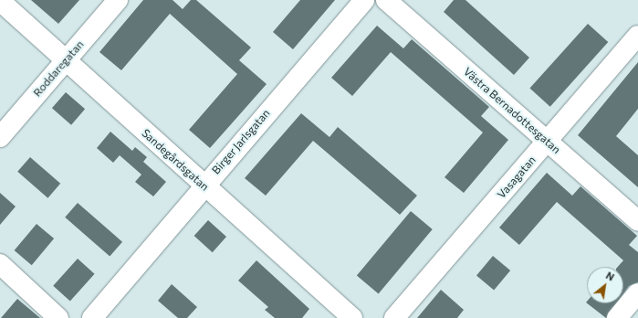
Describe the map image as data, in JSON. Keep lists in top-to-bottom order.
{
  "streets": {
    "street": [
      "Roddaregatan",
      "Västra Bernadottesgatan",
      "Birger Jarlsgatan",
      "Sandegårdsgatan",
      "Vasagatan"
    ]
  },
  "crossings": [
    ["Roddaregatan", "Sandegårdsgatan"],
    ["Västra Bernadottesgatan", "Vasagatan"],
    ["Birger Jarlsgatan", "Sandegårdsgatan"]
  ],
  "north": "top right"
}
